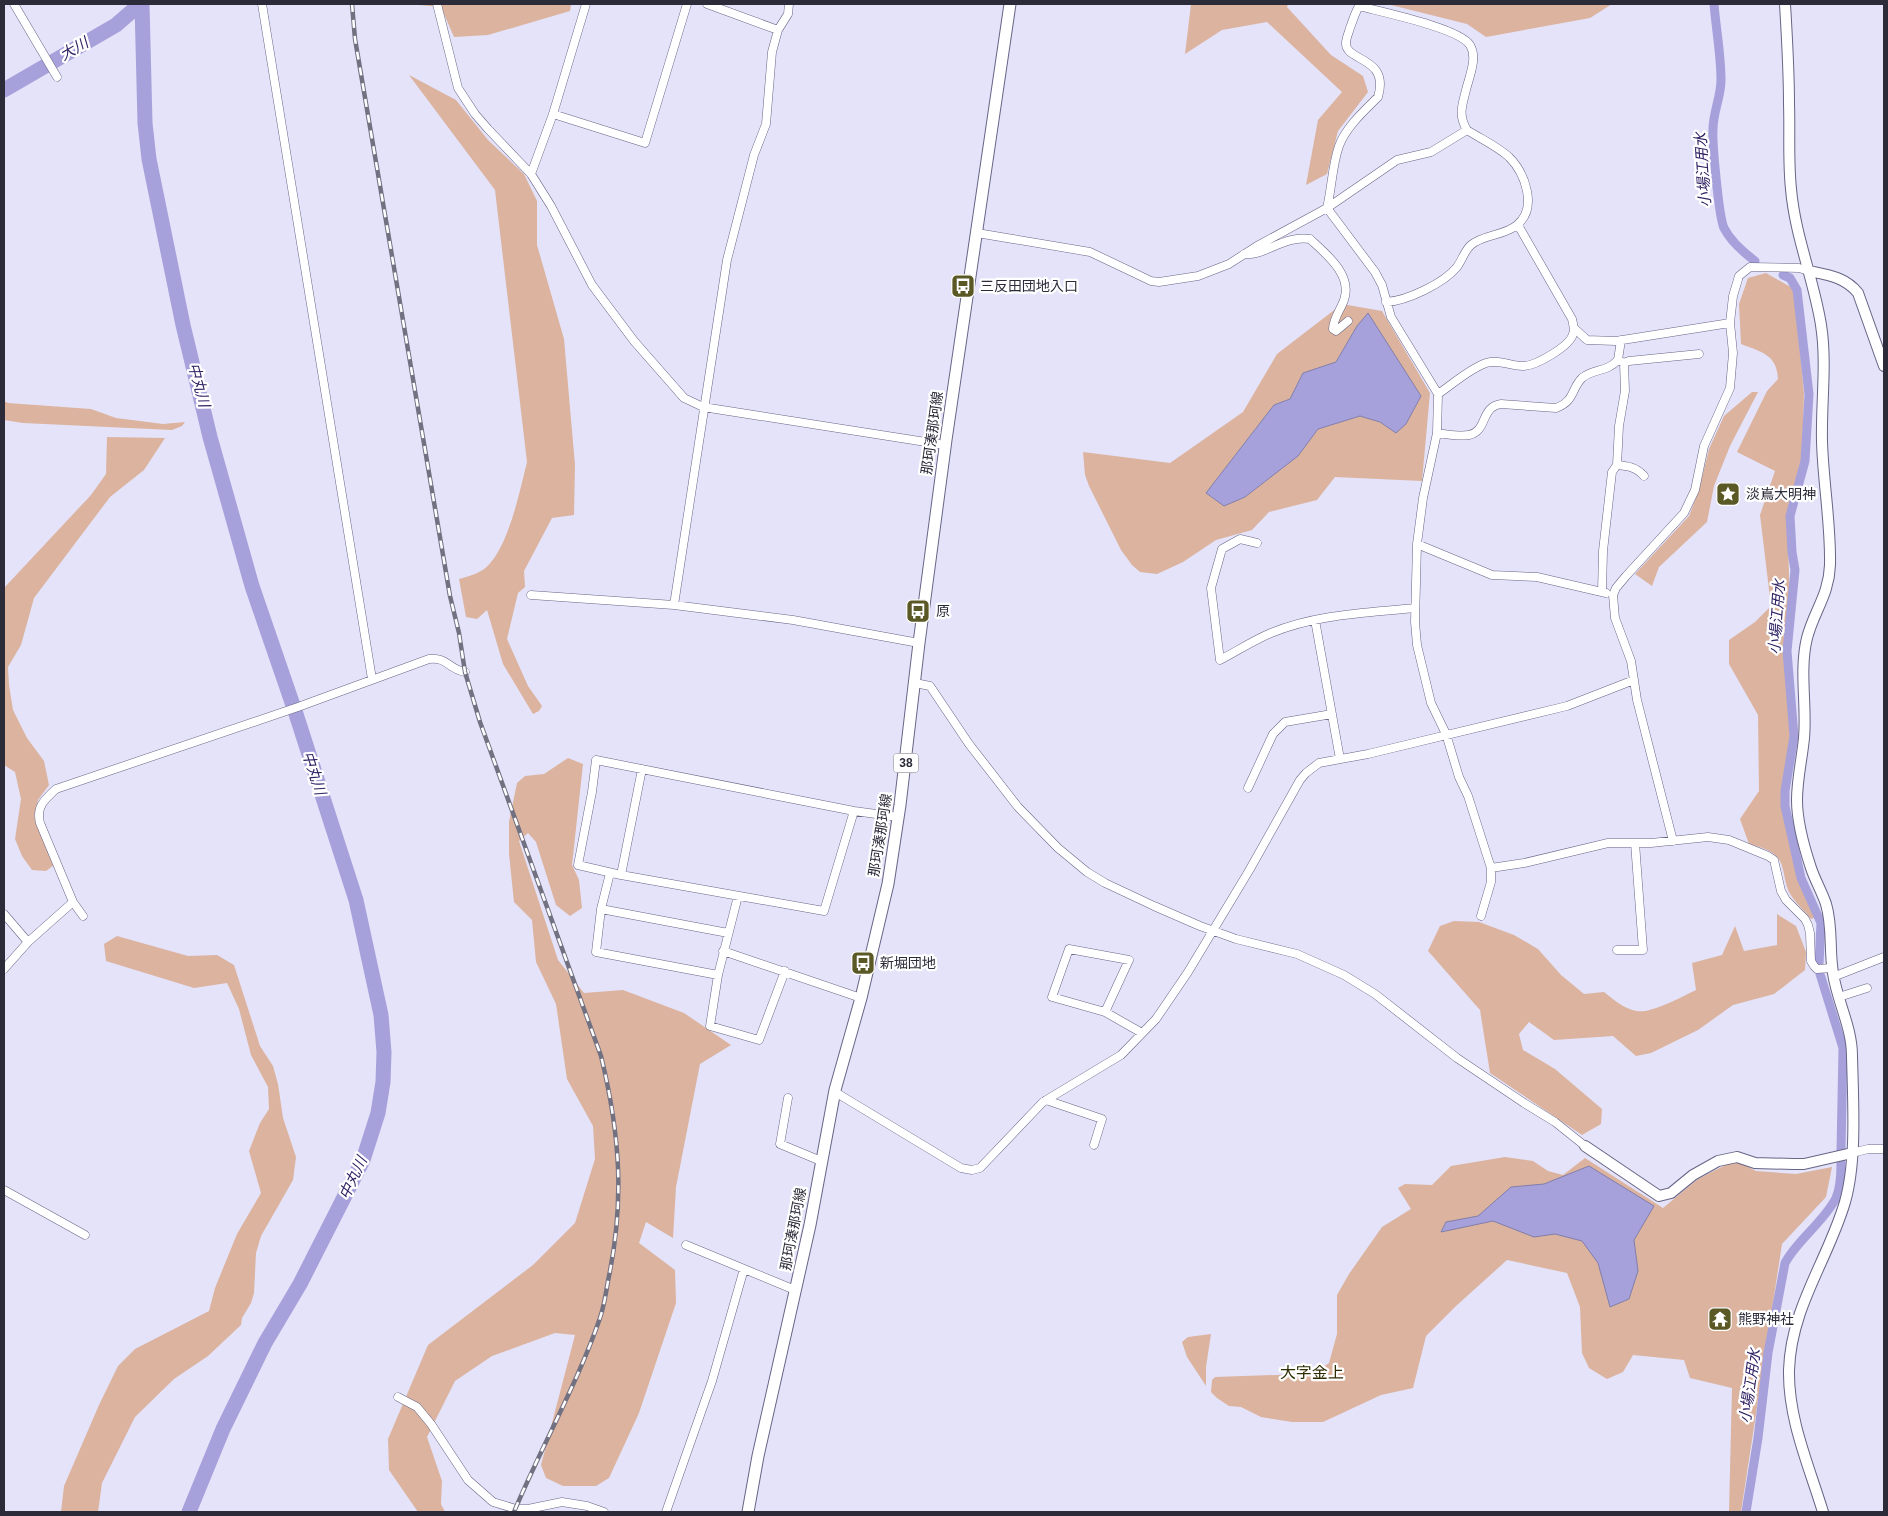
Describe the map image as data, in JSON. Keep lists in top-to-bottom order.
{
  "streets": {
    "main road": ["那珂湊那珂線", "38"]
  },
  "districts": ["大字金上"],
  "water": ["大川", "小場江用水", "中丸川"],
  "places": {
    "bus stop": ["三反田団地入口", "原", "新堀団地"],
    "place": ["淡嶌大明神"],
    "temple": ["熊野神社"]
  }
}
